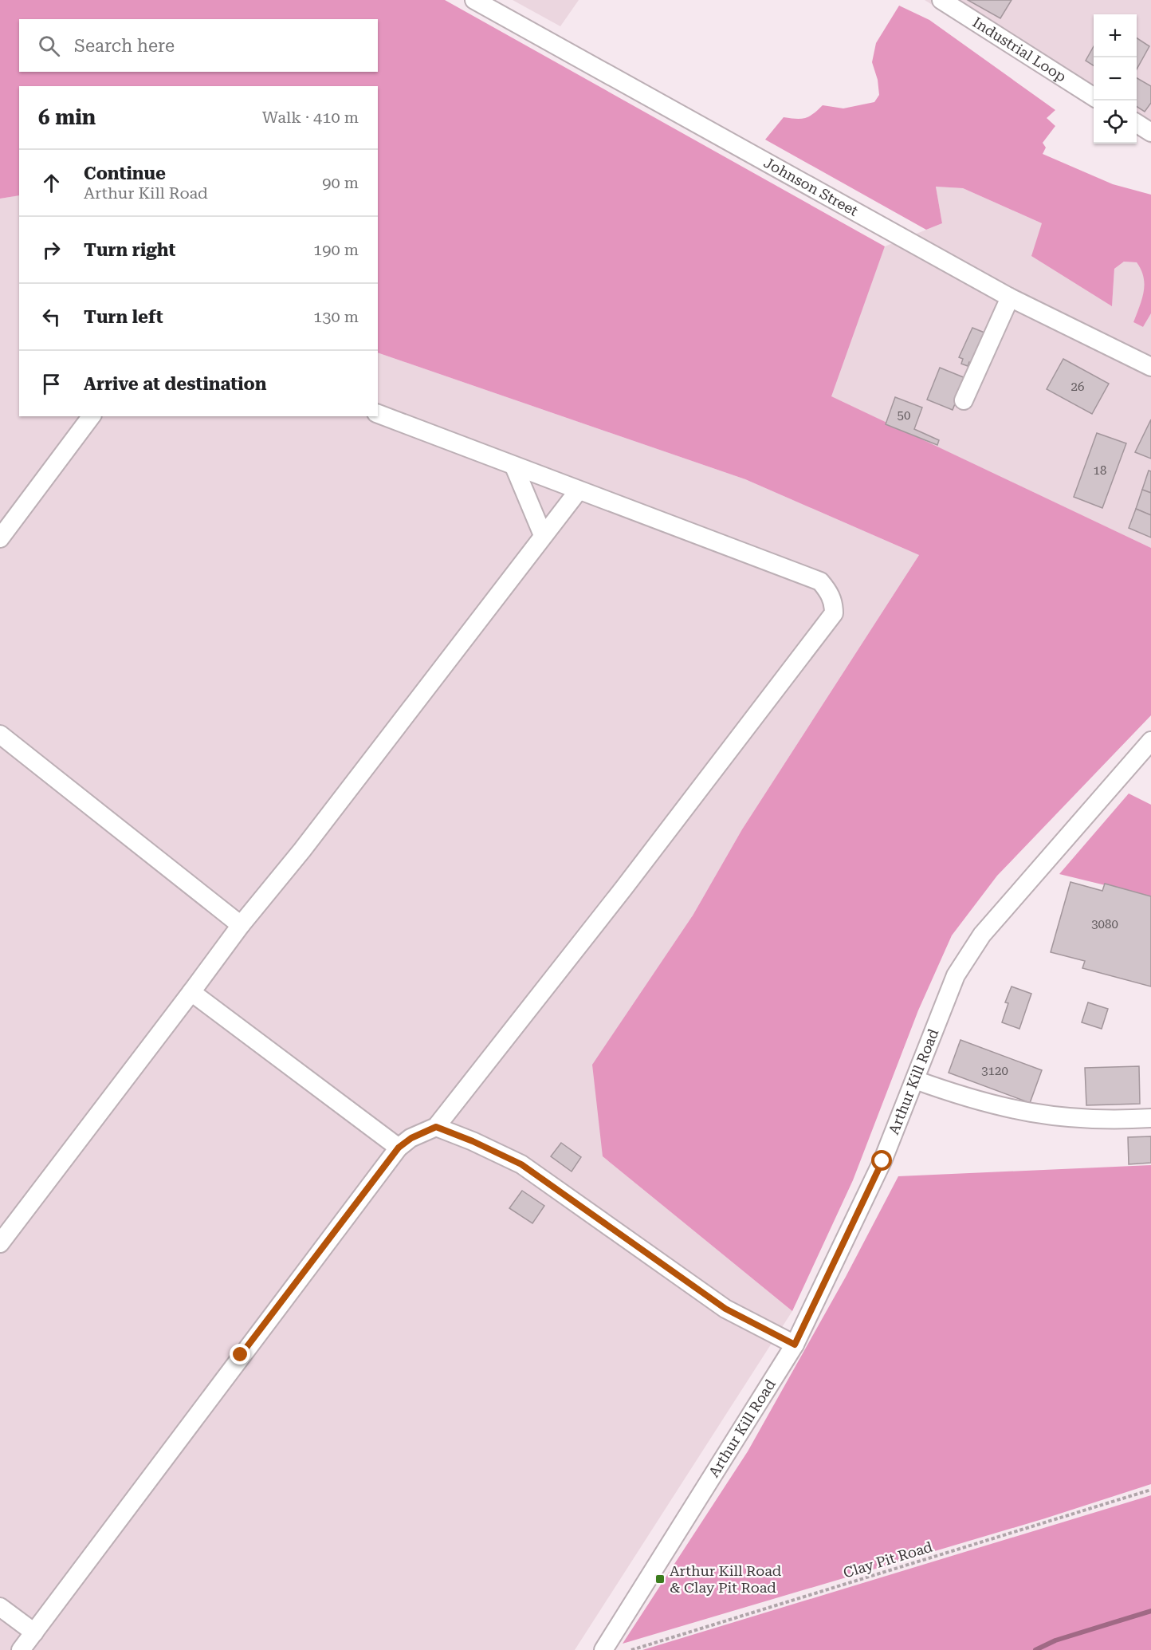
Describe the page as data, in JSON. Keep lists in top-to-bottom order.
{
  "streets": {
    "street": ["Industrial Loop", "Johnson Street", "Arthur Kill Road"],
    "path": ["Clay Pit Road"]
  },
  "places": {
    "transit": ["Arthur Kill Road & Clay Pit Road"]
  },
  "house_numbers": [
    "26",
    "50",
    "18",
    "3080",
    "3120"
  ],
  "page": {
    "map_buttons": ["+", "−"],
    "search": "Search here",
    "heading": ["6 min", "Walk · 410 m"],
    "list": [
      ["Continue", "Arthur Kill Road", "90 m"],
      ["Turn right", "190 m"],
      ["Turn left", "130 m"],
      "Arrive at destination"
    ]
  }
}
